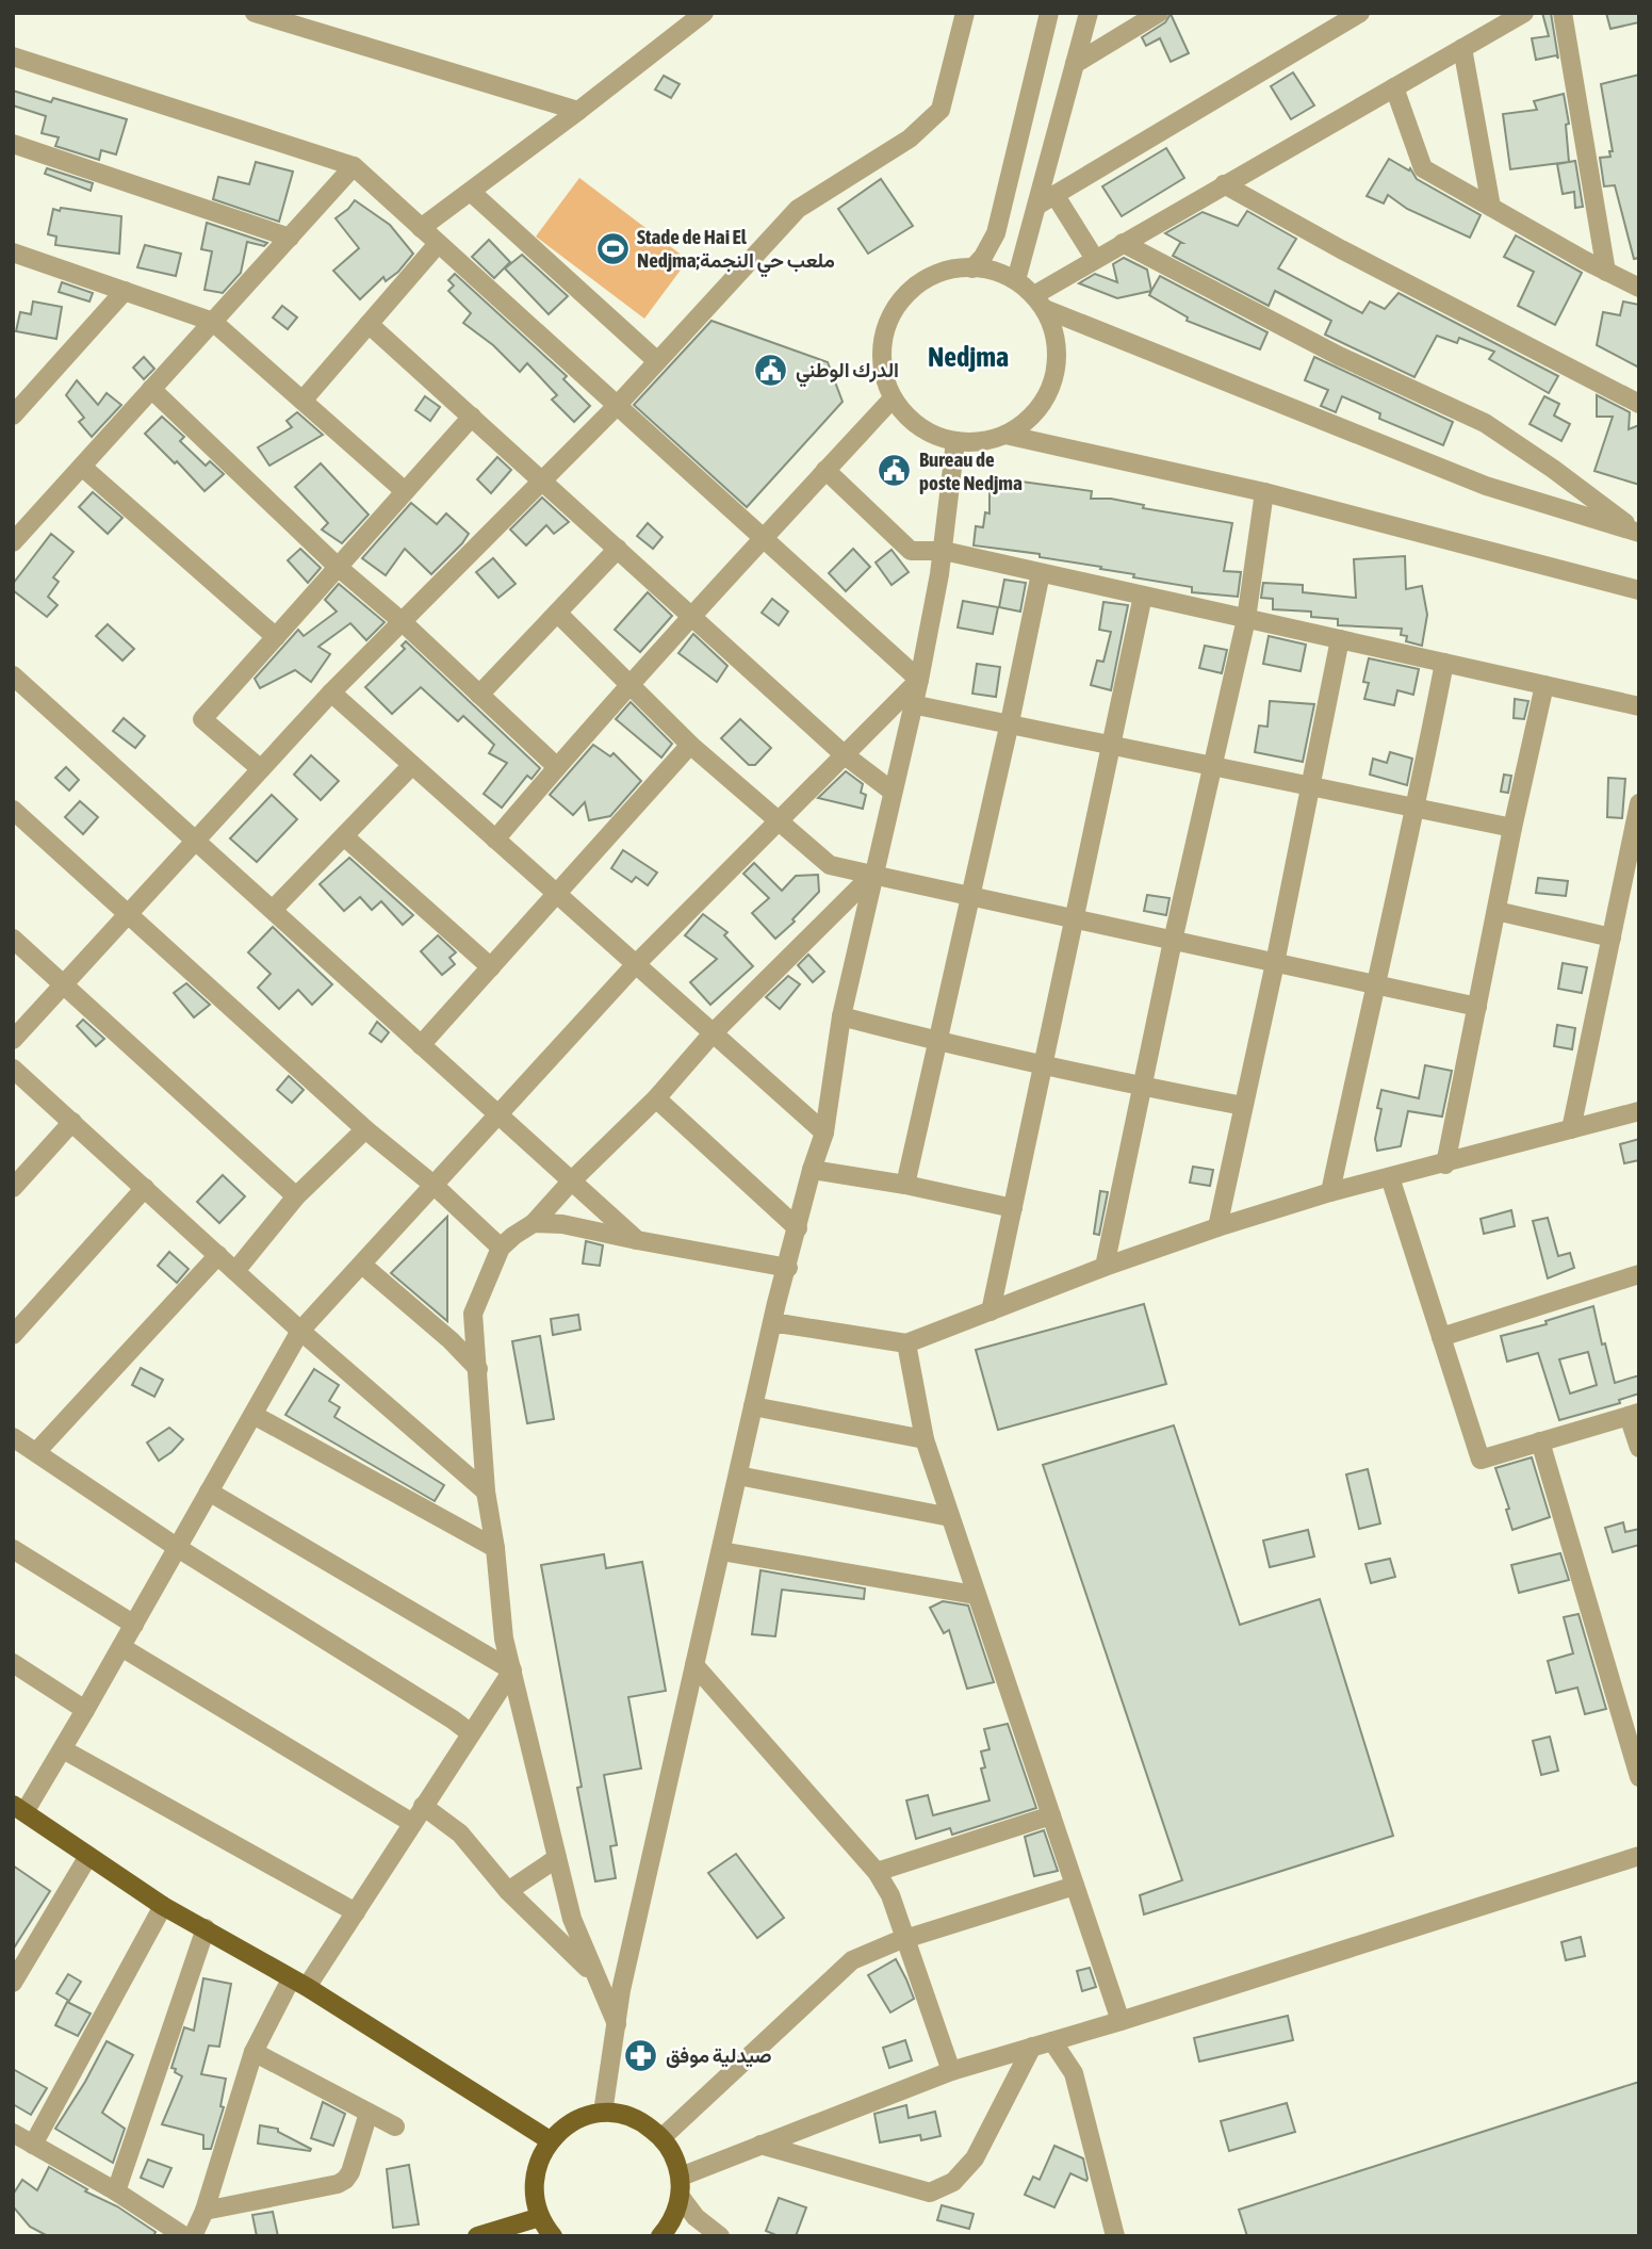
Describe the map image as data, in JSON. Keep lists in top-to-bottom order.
{
  "districts": ["Nedjma"],
  "places": {
    "sports": ["Stade de Hai El Nedjma;ملعب حي النجمة"],
    "public building": ["الدرك الوطني", "Bureau de poste Nedjma"],
    "pharmacy": ["صيدلية موفق"]
  }
}
